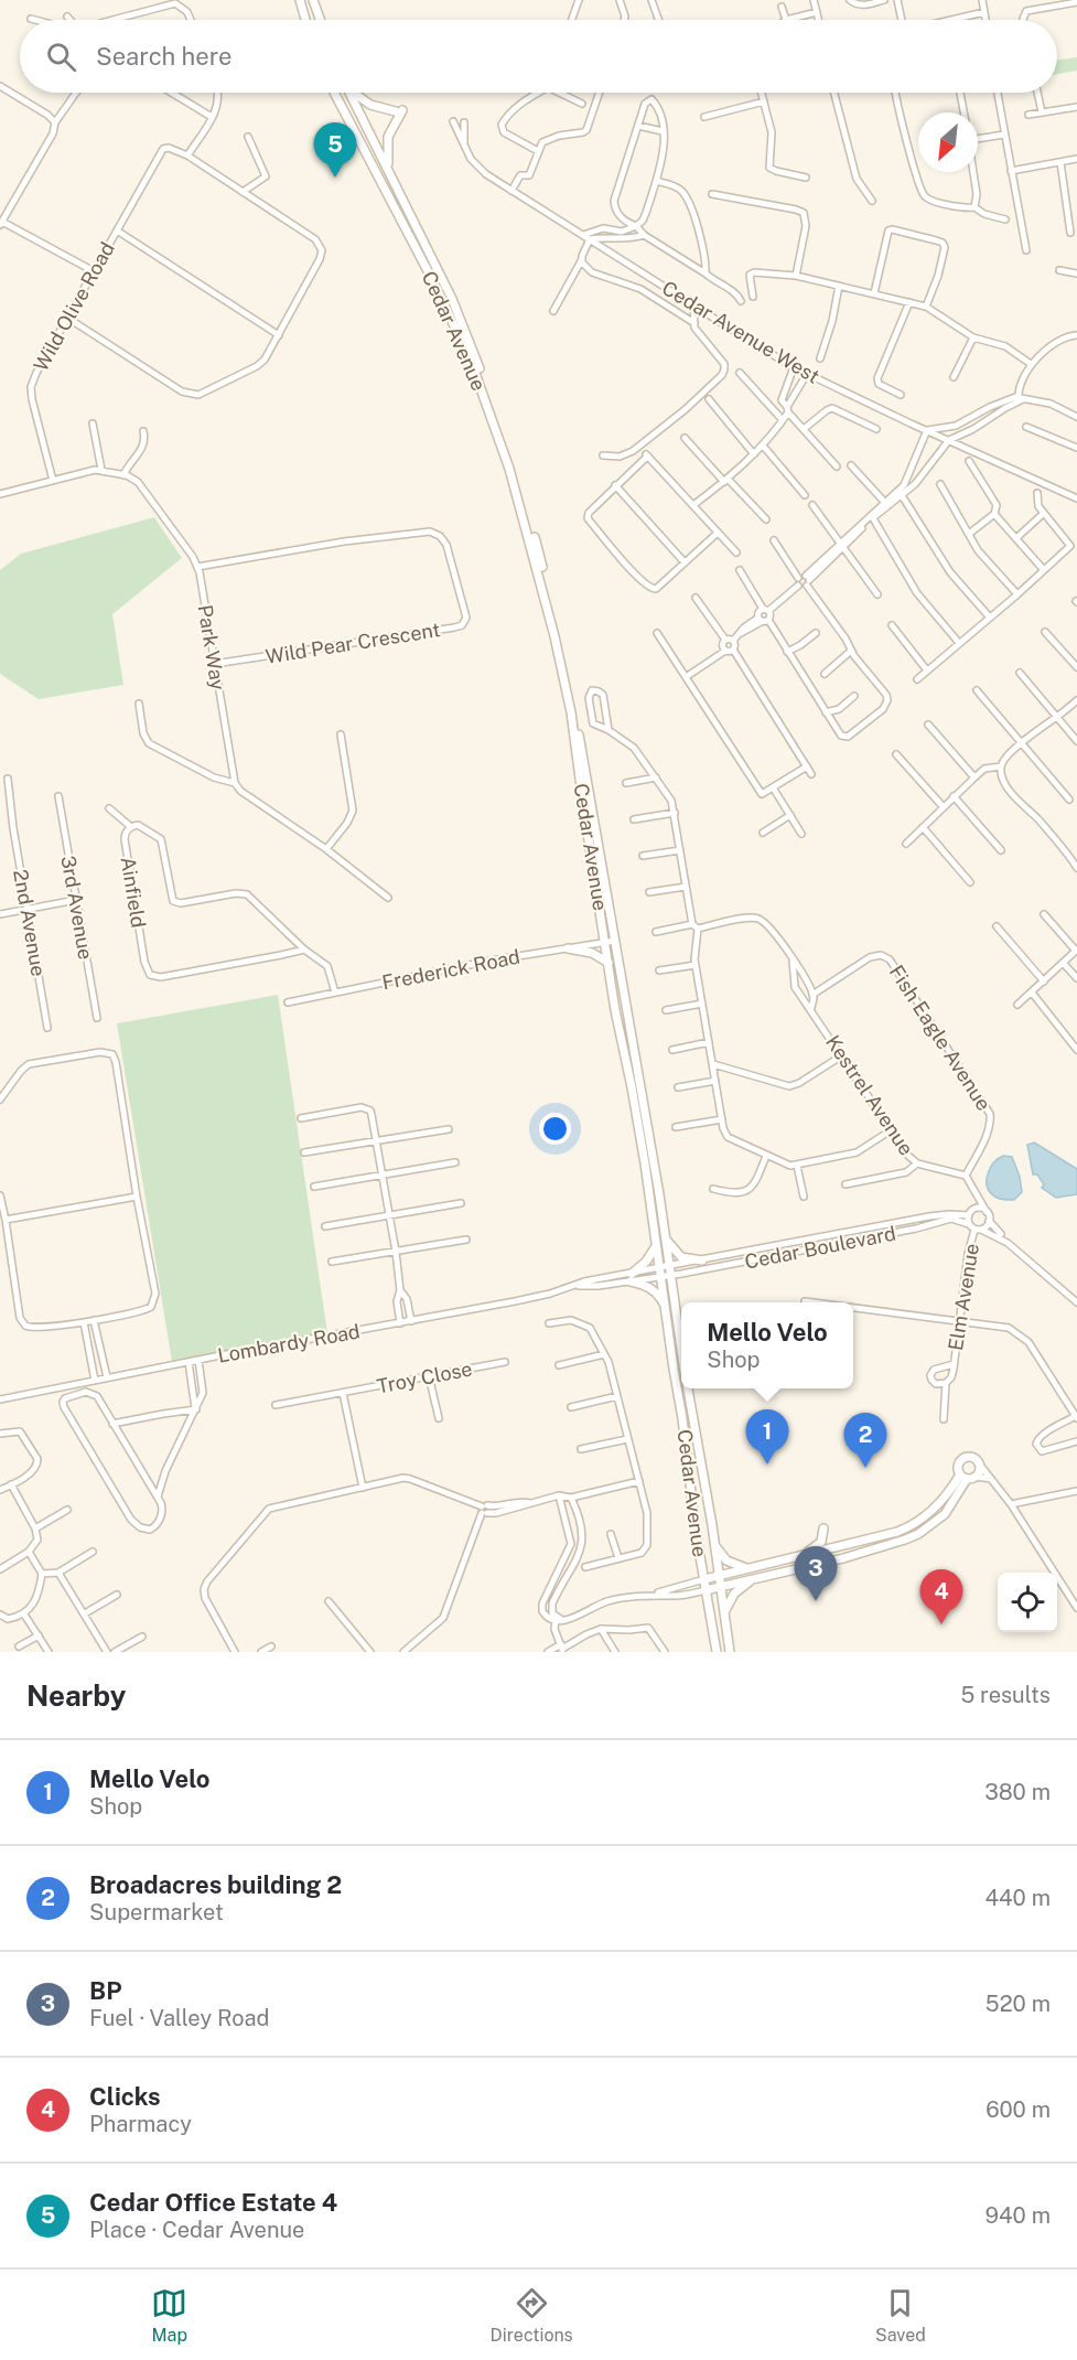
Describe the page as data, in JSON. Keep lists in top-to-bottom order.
{
  "streets": {
    "main road": ["Cedar Avenue"],
    "street": [
      "Wild Olive Road",
      "Cedar Avenue West",
      "Wild Pear Crescent",
      "Park Way",
      "Ainfield",
      "3rd Avenue",
      "2nd Avenue",
      "Frederick Road",
      "Fish Eagle Avenue",
      "Kestrel Avenue",
      "Cedar Boulevard",
      "Elm Avenue",
      "Lombardy Road",
      "Troy Close"
    ]
  },
  "crossings": [
    ["Wild Olive Road", "Park Way"],
    ["Cedar Avenue", "Frederick Road"],
    ["Cedar Avenue", "Cedar Boulevard"],
    ["Cedar Avenue", "Lombardy Road"],
    ["Wild Pear Crescent", "Park Way"],
    ["Ainfield", "Frederick Road"],
    ["Fish Eagle Avenue", "Kestrel Avenue"],
    ["Cedar Boulevard", "Elm Avenue"],
    ["Cedar Boulevard", "Lombardy Road"]
  ],
  "north": "bottom left",
  "page": {
    "search": "Search here",
    "pins": [
      "5",
      "1",
      "2",
      "3",
      "4"
    ],
    "popup": ["Mello Velo", "Shop"],
    "heading": ["Nearby", "5 results"],
    "list": [
      {
        "mark": "1",
        "name": "Mello Velo",
        "note": "Shop",
        "value": "380 m"
      },
      {
        "mark": "2",
        "name": "Broadacres building 2",
        "note": "Supermarket",
        "value": "440 m"
      },
      {
        "mark": "3",
        "name": "BP",
        "note": "Fuel · Valley Road",
        "value": "520 m"
      },
      {
        "mark": "4",
        "name": "Clicks",
        "note": "Pharmacy",
        "value": "600 m"
      },
      {
        "mark": "5",
        "name": "Cedar Office Estate 4",
        "note": "Place · Cedar Avenue",
        "value": "940 m"
      }
    ],
    "nav": ["Map", "Directions", "Saved"]
  }
}
